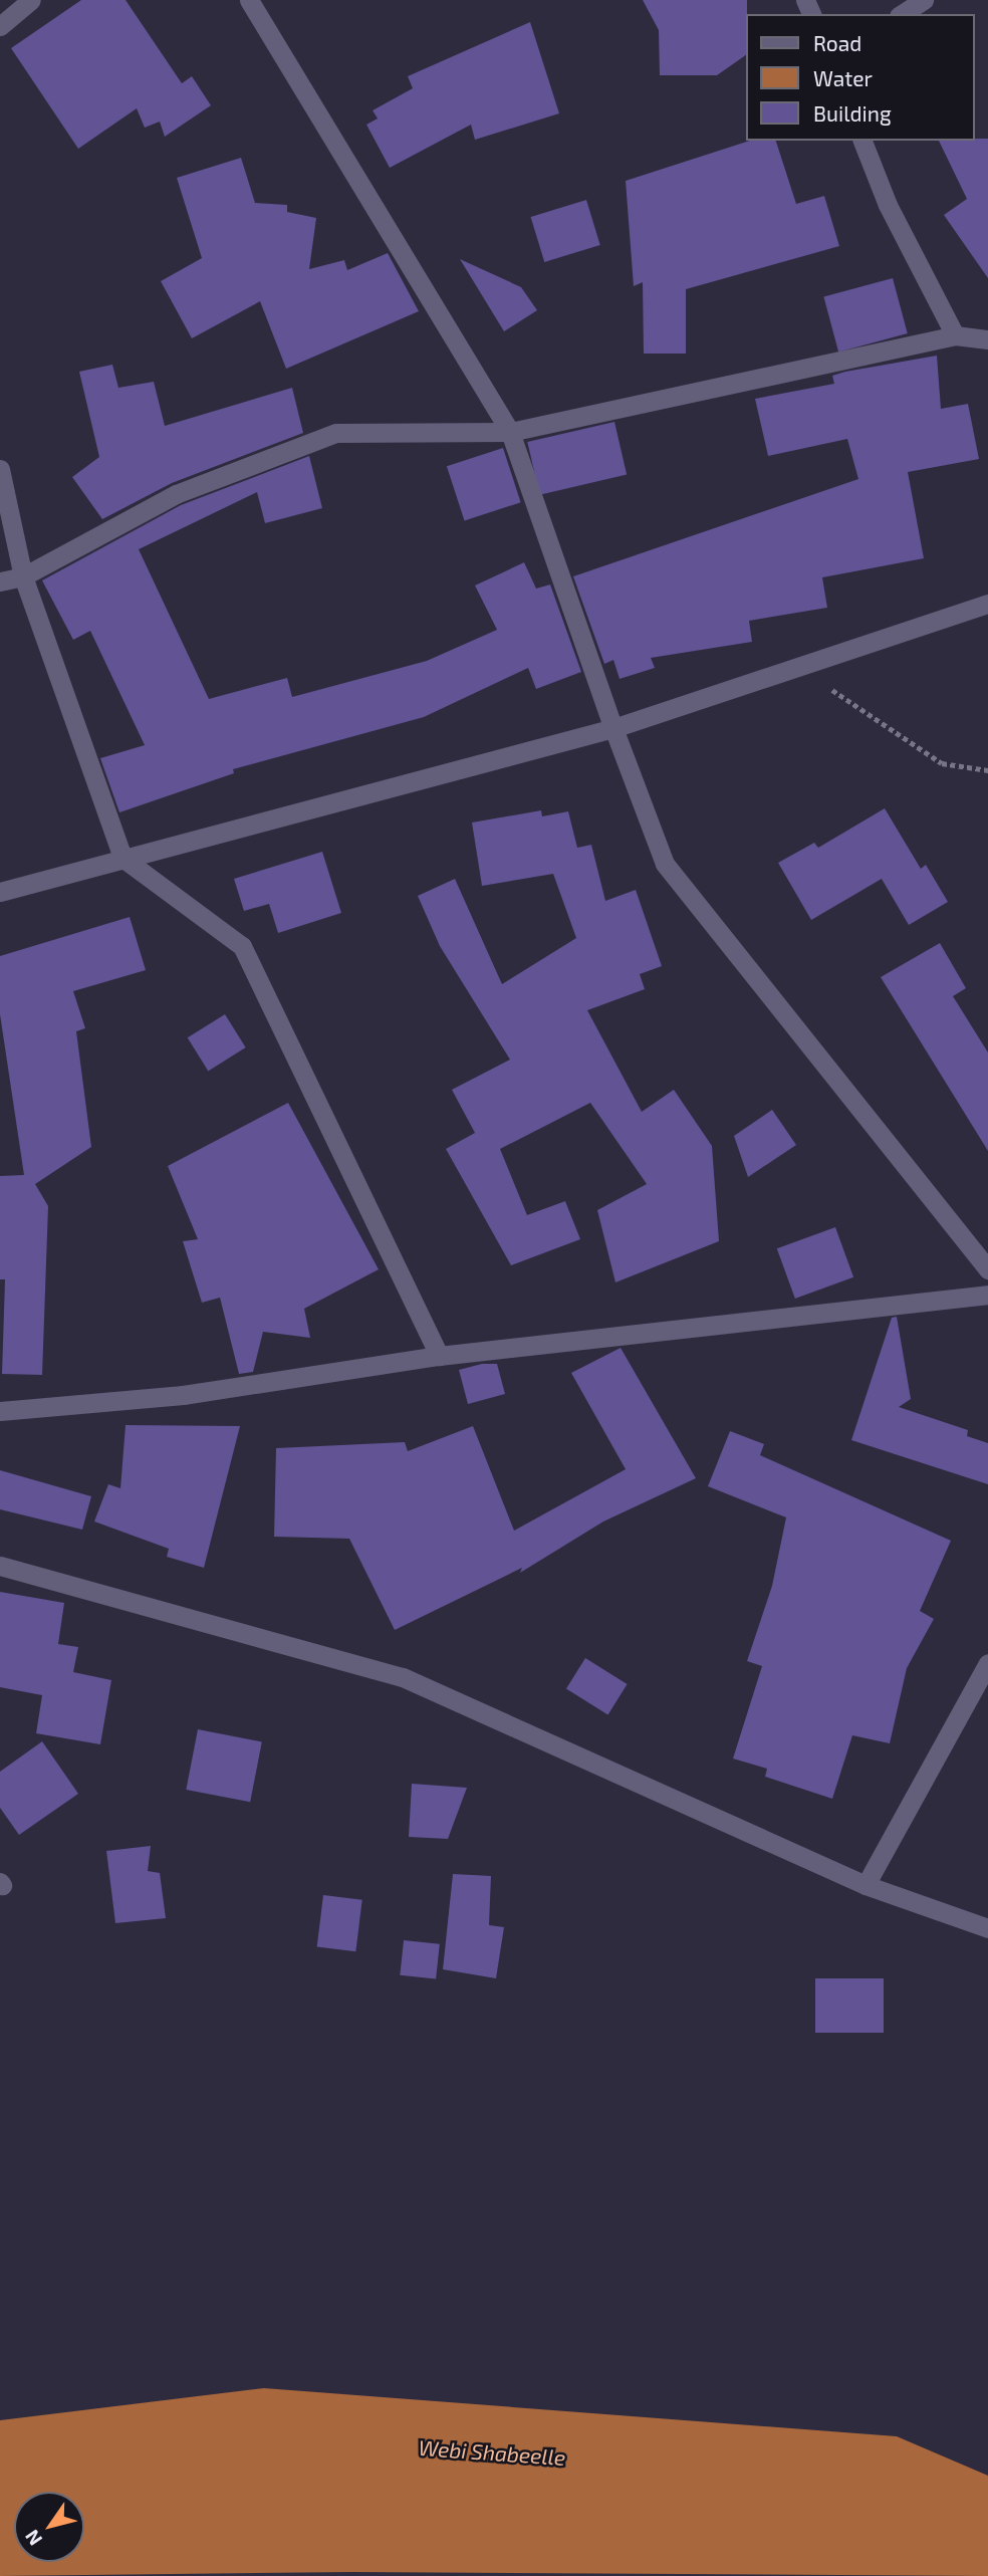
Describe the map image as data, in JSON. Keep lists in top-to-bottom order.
{
  "water": ["Webi Shabeelle"],
  "legend": ["Road", "Water", "Building"],
  "north": "bottom left"
}
